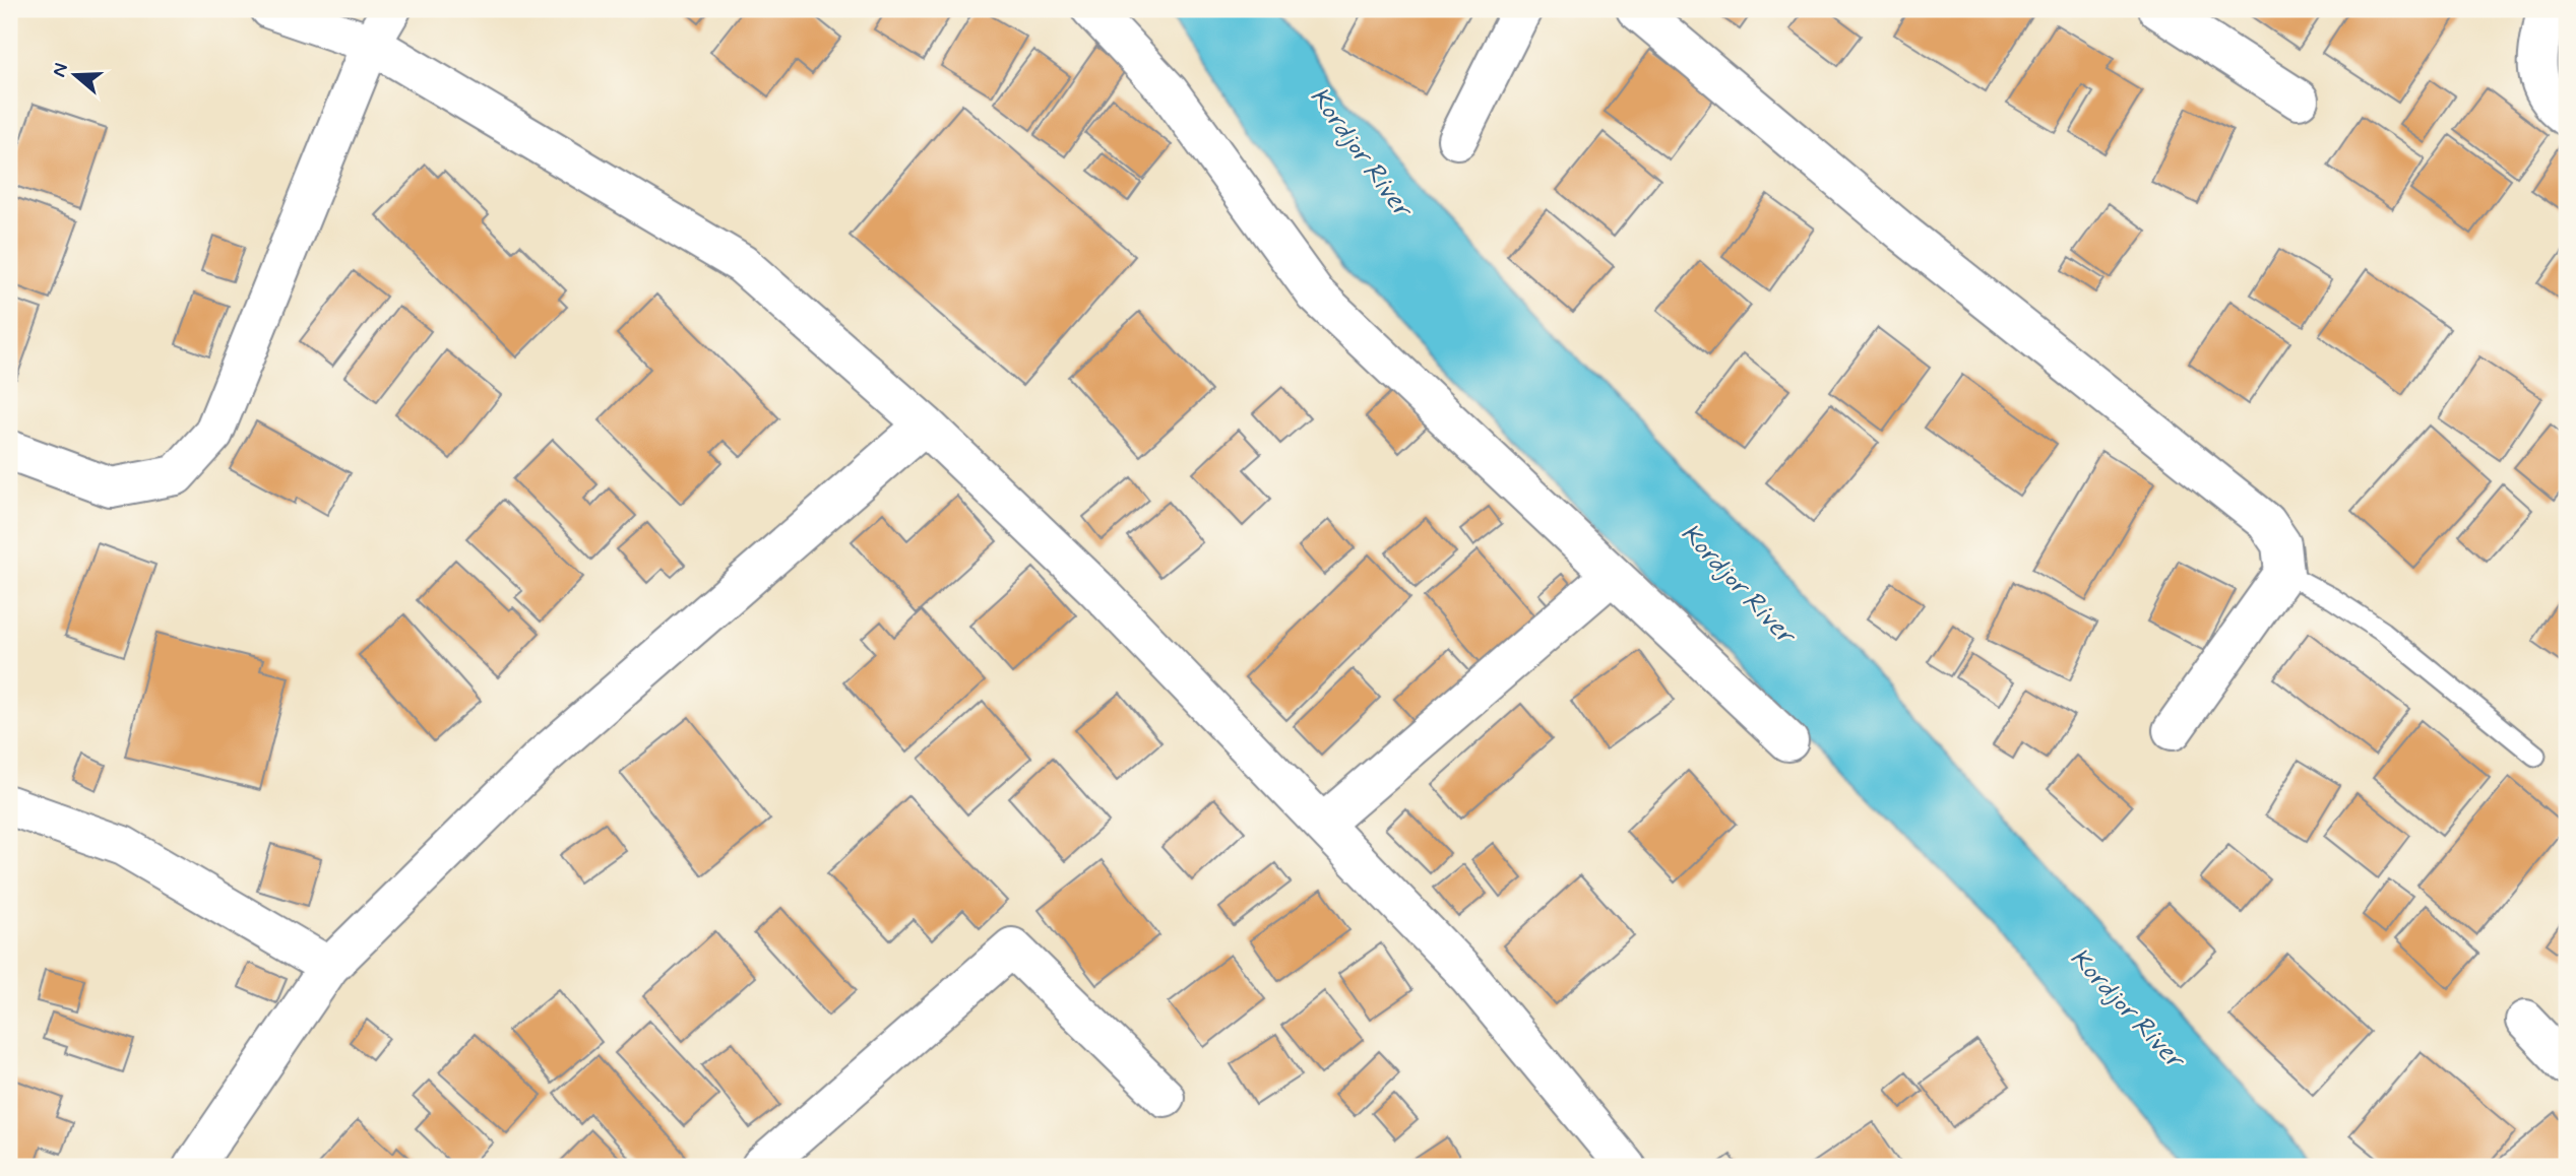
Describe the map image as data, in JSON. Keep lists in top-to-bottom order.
{
  "water": ["Kordjor River"],
  "north": "left"
}
